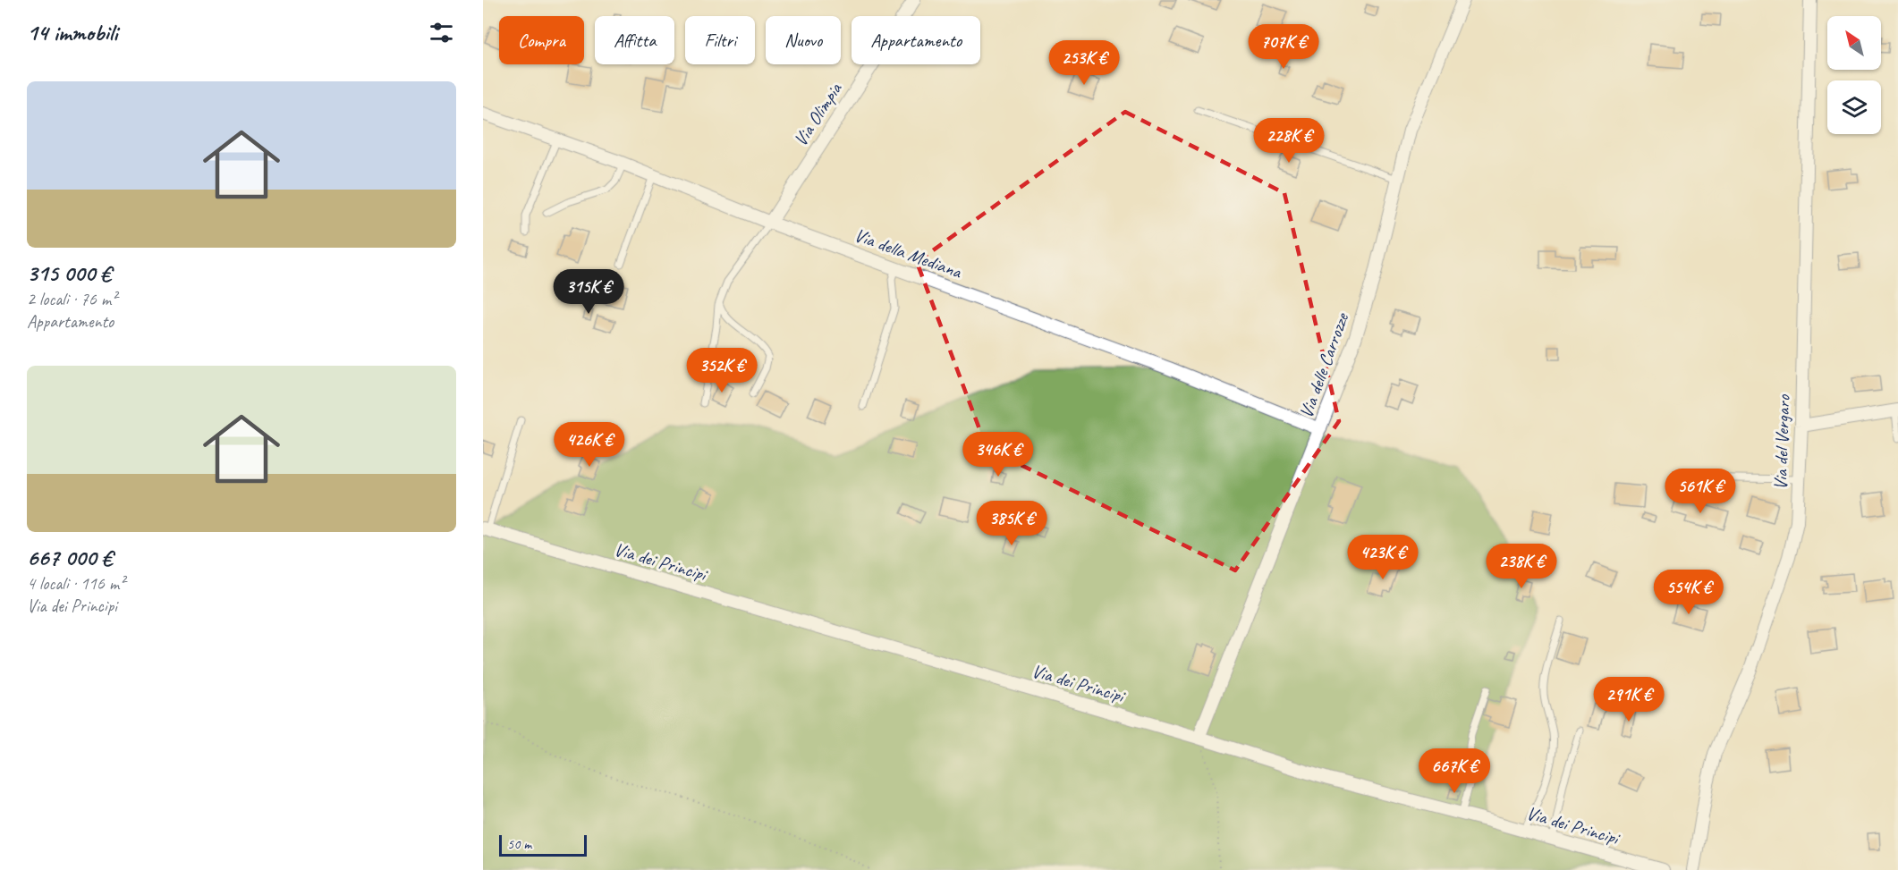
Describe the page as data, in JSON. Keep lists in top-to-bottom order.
{
  "streets": {
    "street": [
      "Via Olimpia",
      "Via della Mediana",
      "Via delle Carrozze",
      "Via del Vergaro",
      "Via dei Principi"
    ]
  },
  "crossings": [
    ["Via Olimpia", "Via della Mediana"],
    ["Via della Mediana", "Via delle Carrozze"],
    ["Via delle Carrozze", "Via dei Principi"]
  ],
  "scale_bar": "50 m",
  "north": "top left",
  "page": {
    "heading": "14 immobili",
    "chip": [
      "Compra",
      "Affitta",
      "Filtri",
      "Nuovo",
      "Appartamento"
    ],
    "price": [
      "707K €",
      "253K €",
      "228K €",
      "315K €",
      "352K €",
      "426K €",
      "346K €",
      "561K €",
      "385K €",
      "423K €",
      "238K €",
      "554K €",
      "291K €",
      "667K €"
    ],
    "list": [
      {
        "name": "315 000 €",
        "note": "2 locali · 76 m² · Appartamento"
      },
      {
        "name": "667 000 €",
        "note": "4 locali · 116 m² · Via dei Principi"
      }
    ],
    "scale": "50 m"
  }
}
